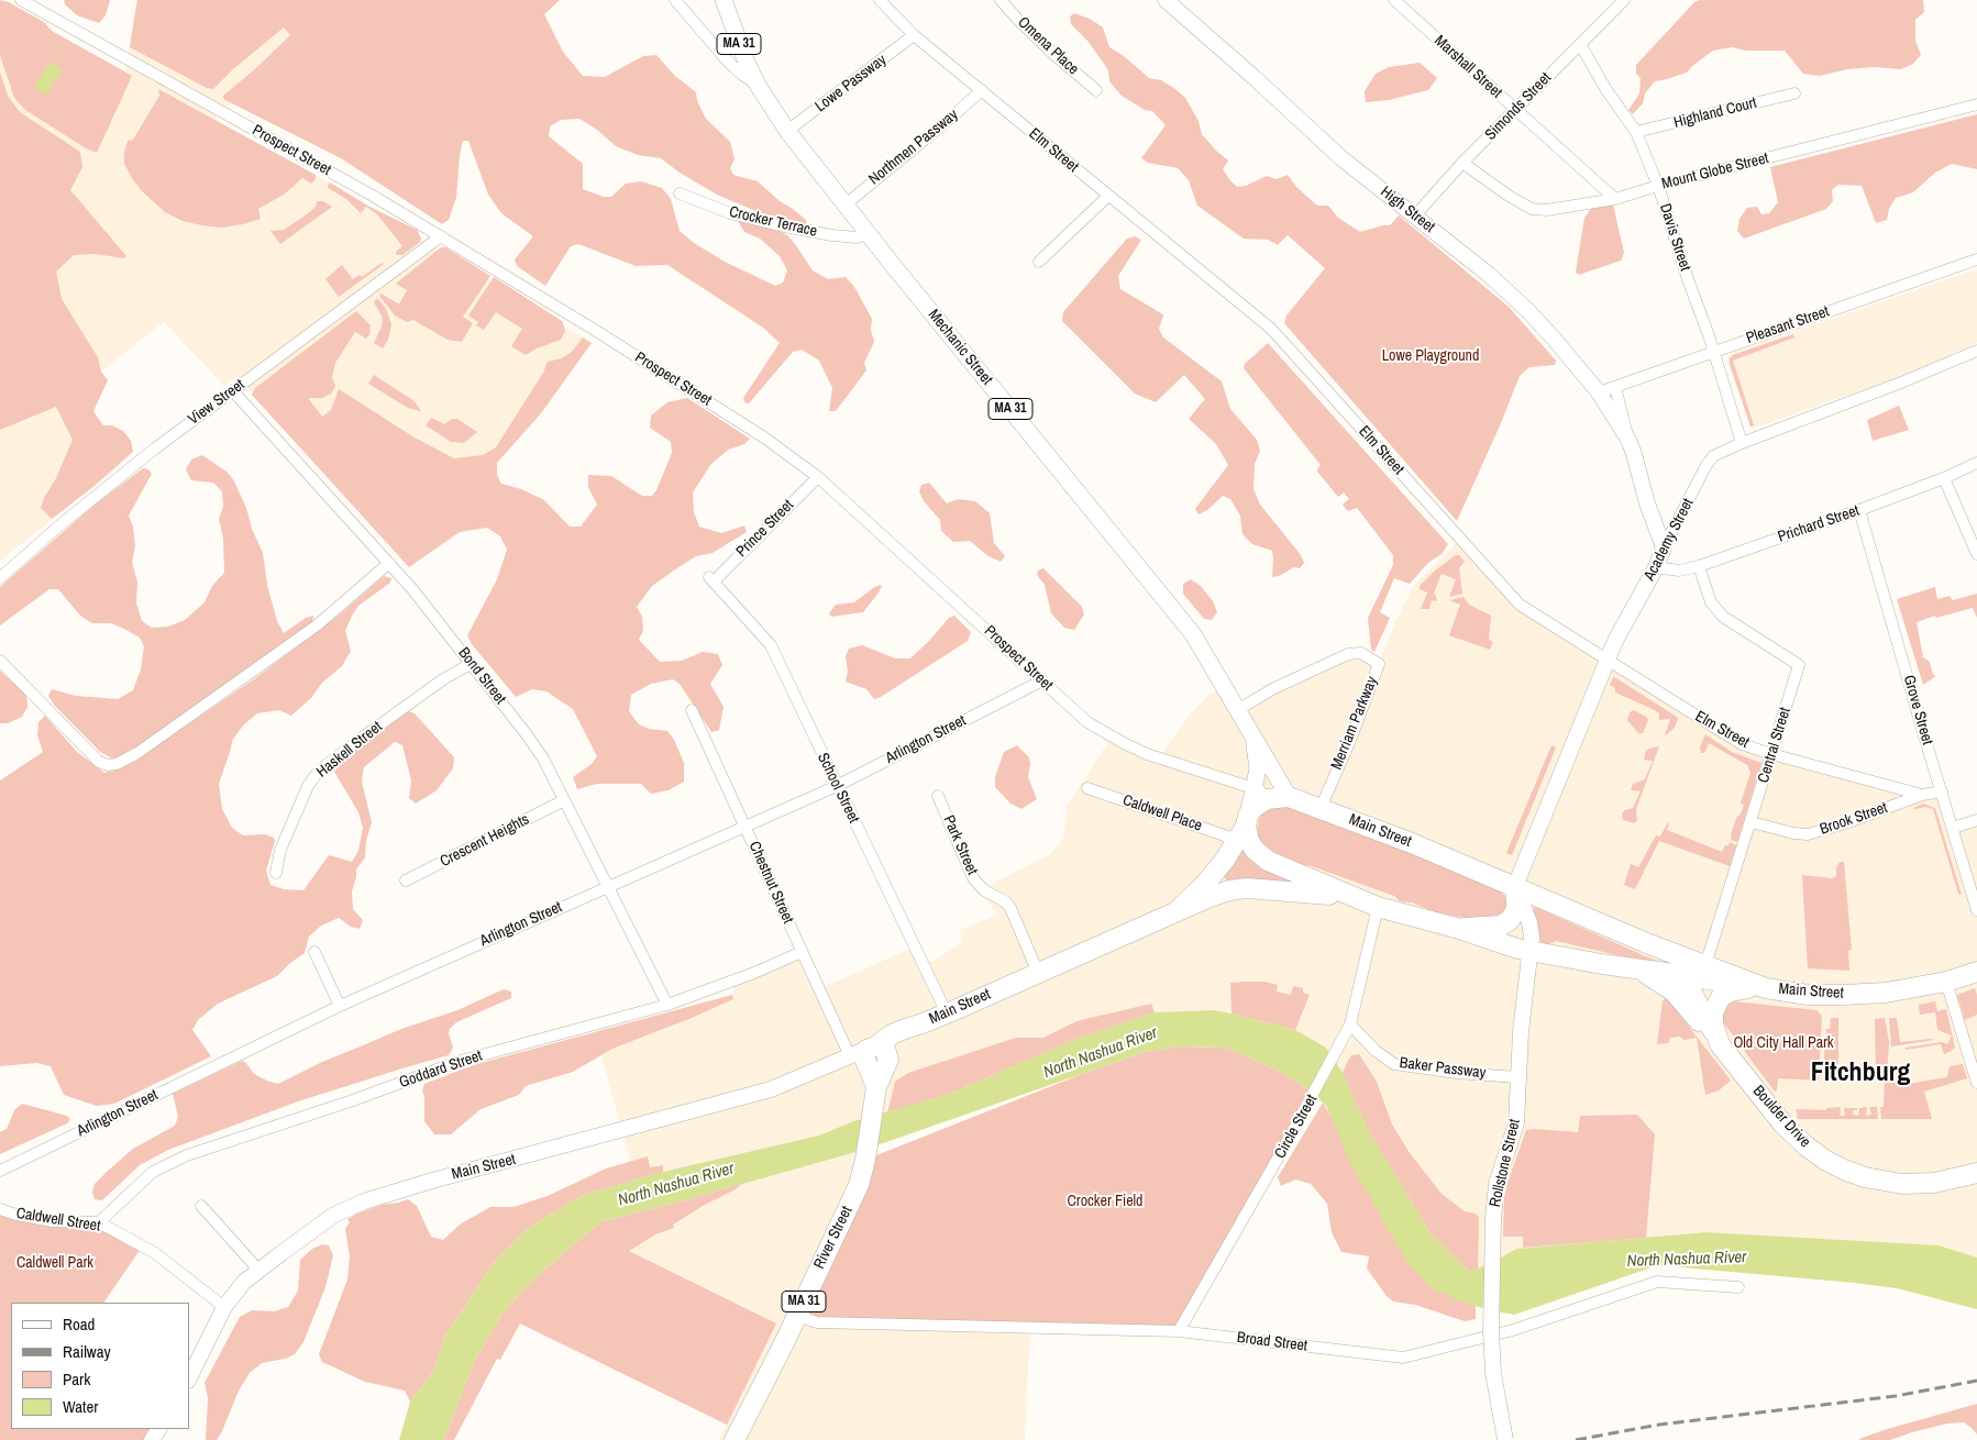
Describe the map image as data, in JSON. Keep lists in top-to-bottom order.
{
  "streets": {
    "highway": [
      "MA 31",
      "Main Street",
      "Boulder Drive",
      "River Street"
    ],
    "main road": [
      "High Street",
      "Mechanic Street",
      "Academy Street",
      "Rollstone Street"
    ],
    "street": [
      "Omena Place",
      "Marshall Street",
      "Lowe Passway",
      "Simonds Street",
      "Highland Court",
      "Northmen Passway",
      "Prospect Street",
      "Elm Street",
      "Mount Globe Street",
      "Crocker Terrace",
      "Davis Street",
      "Pleasant Street",
      "View Street",
      "Prichard Street",
      "Prince Street",
      "Bond Street",
      "Grove Street",
      "Merriam Parkway",
      "Arlington Street",
      "Central Street",
      "Haskell Street",
      "School Street",
      "Caldwell Place",
      "Brook Street",
      "Crescent Heights",
      "Park Street",
      "Chestnut Street",
      "Baker Passway",
      "Goddard Street",
      "Circle Street",
      "Caldwell Street",
      "Broad Street"
    ]
  },
  "crossings": [
    ["Marshall Street", "Simonds Street"],
    ["Marshall Street", "Mount Globe Street"],
    ["Lowe Passway", "Elm Street"],
    ["Lowe Passway", "Mechanic Street"],
    ["Simonds Street", "Mount Globe Street"],
    ["Simonds Street", "High Street"],
    ["Simonds Street", "Davis Street"],
    ["Highland Court", "Davis Street"],
    ["Northmen Passway", "Elm Street"],
    ["Northmen Passway", "Mechanic Street"],
    ["Prospect Street", "Mechanic Street"],
    ["Prospect Street", "View Street"],
    ["Prospect Street", "Prince Street"],
    ["Prospect Street", "Arlington Street"],
    ["Prospect Street", "Main Street"],
    ["Elm Street", "Academy Street"],
    ["Elm Street", "Grove Street"],
    ["Elm Street", "Central Street"],
    ["Elm Street", "Brook Street"],
    ["Mount Globe Street", "Davis Street"],
    ["High Street", "Pleasant Street"],
    ["High Street", "Academy Street"],
    ["Crocker Terrace", "Mechanic Street"],
    ["Davis Street", "Pleasant Street"],
    ["Davis Street", "Academy Street"],
    ["Mechanic Street", "Merriam Parkway"],
    ["Mechanic Street", "Main Street"],
    ["View Street", "Bond Street"],
    ["Prichard Street", "Academy Street"],
    ["Prichard Street", "Grove Street"],
    ["Prichard Street", "Central Street"],
    ["Prince Street", "School Street"],
    ["Academy Street", "Main Street"],
    ["Bond Street", "Arlington Street"],
    ["Bond Street", "Haskell Street"],
    ["Bond Street", "Crescent Heights"],
    ["Bond Street", "Goddard Street"],
    ["Merriam Parkway", "Main Street"],
    ["Arlington Street", "School Street"],
    ["Arlington Street", "Chestnut Street"],
    ["Central Street", "Brook Street"],
    ["Central Street", "Main Street"],
    ["School Street", "Main Street"],
    ["Caldwell Place", "Main Street"],
    ["Main Street", "Park Street"],
    ["Main Street", "Chestnut Street"],
    ["Main Street", "Boulder Drive"],
    ["Main Street", "Circle Street"],
    ["Main Street", "Rollstone Street"],
    ["Main Street", "Caldwell Street"],
    ["Main Street", "River Street"],
    ["Chestnut Street", "Goddard Street"],
    ["Chestnut Street", "River Street"],
    ["Baker Passway", "Circle Street"],
    ["Baker Passway", "Rollstone Street"],
    ["Goddard Street", "Caldwell Street"],
    ["Circle Street", "Broad Street"],
    ["River Street", "Broad Street"]
  ],
  "districts": ["Fitchburg"],
  "water": ["North Nashua River"],
  "parks": [
    "Lowe Playground",
    "Old City Hall Park",
    "Crocker Field",
    "Caldwell Park"
  ],
  "legend": [
    "Road",
    "Railway",
    "Park",
    "Water"
  ]
}
